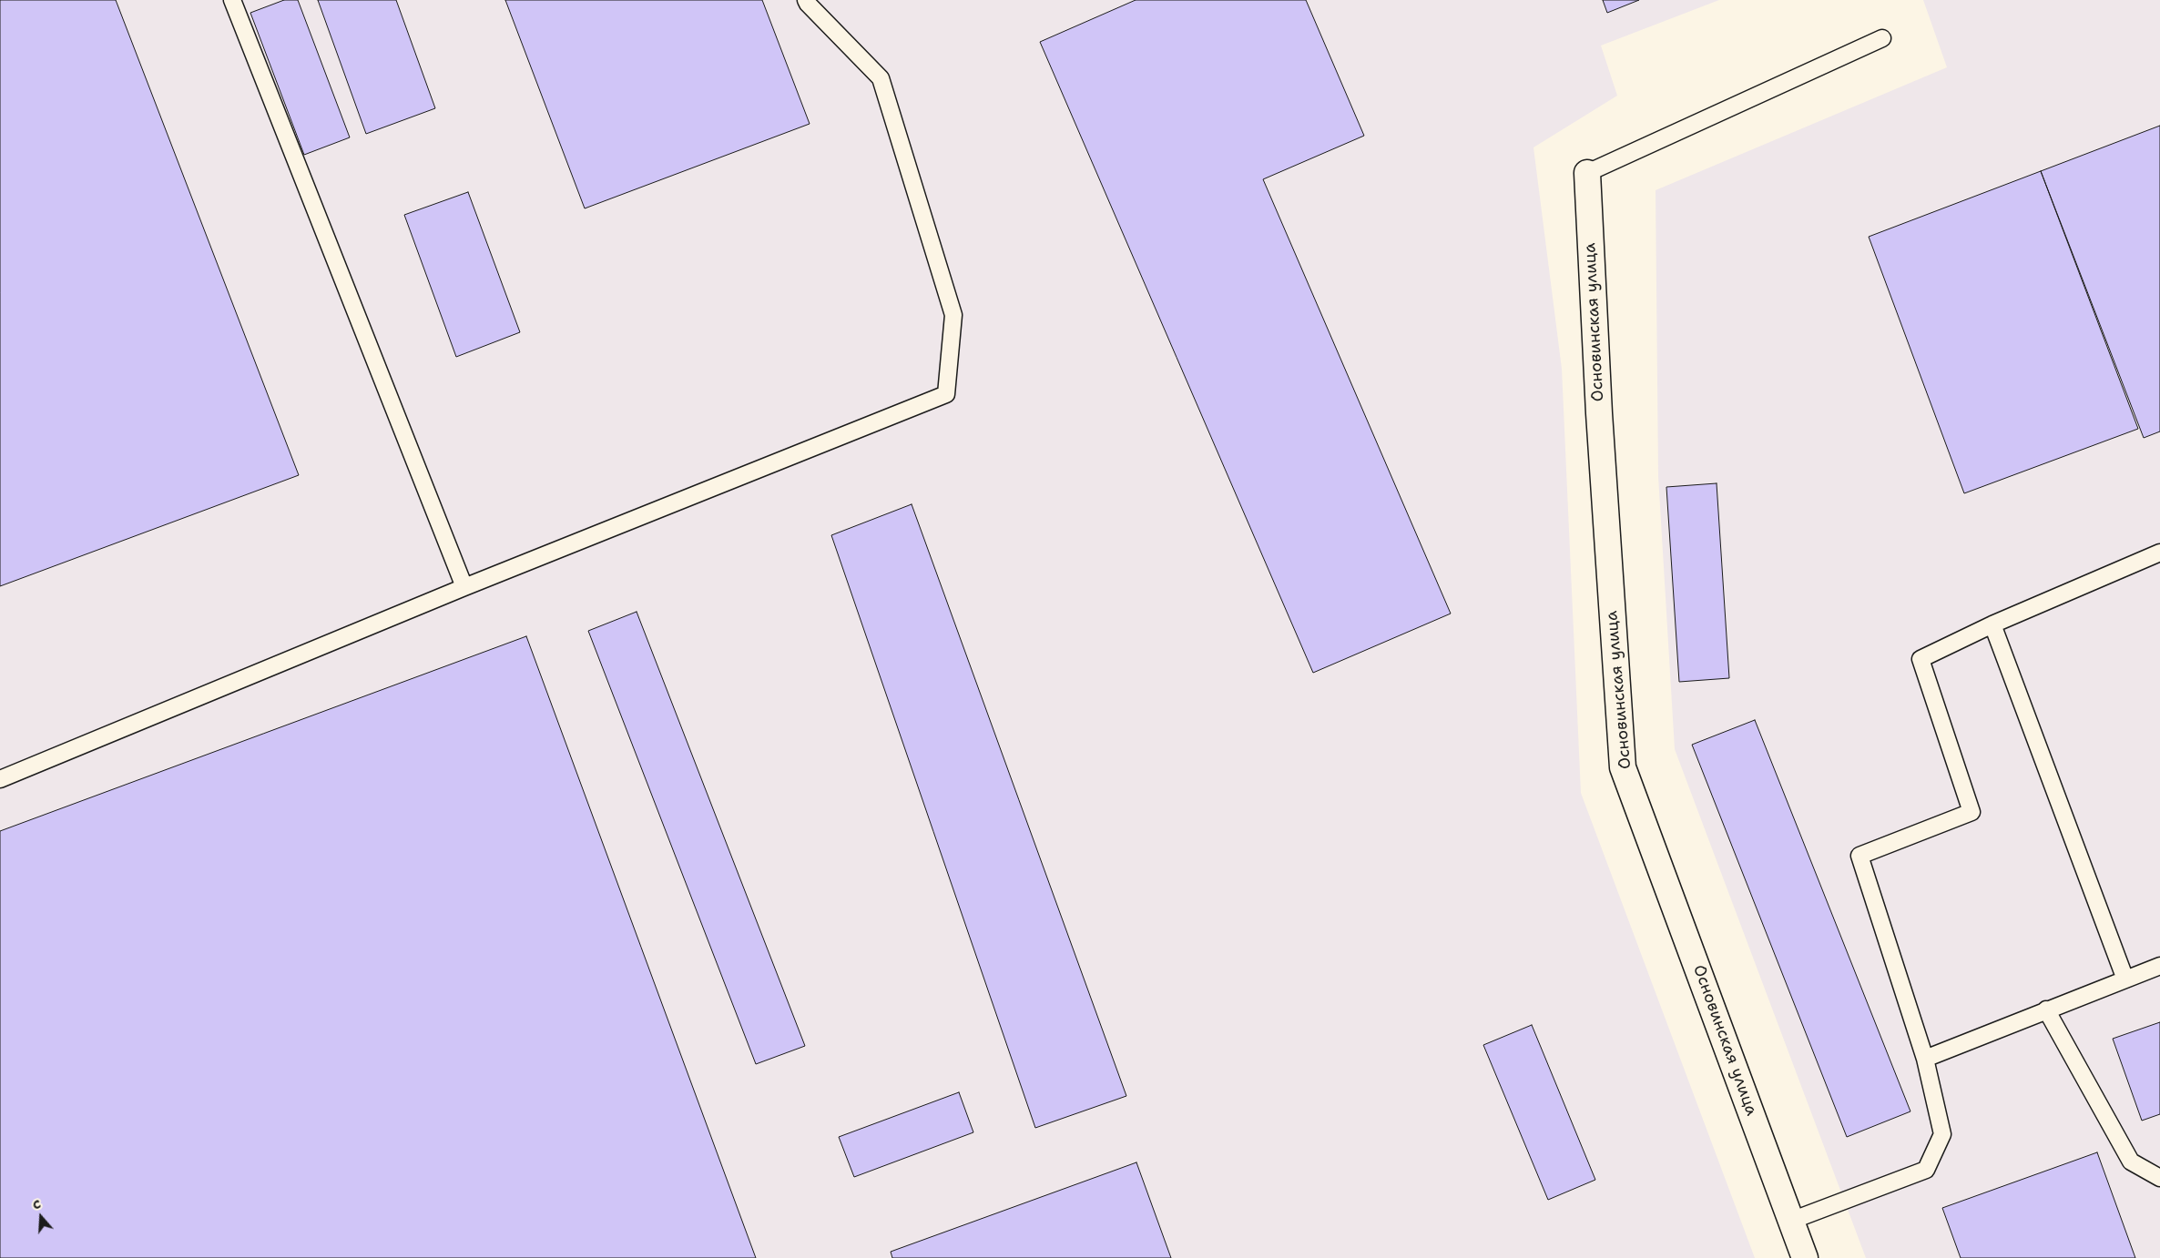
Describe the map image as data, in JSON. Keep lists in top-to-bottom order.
{
  "streets": {
    "street": ["Основинская улица"]
  },
  "north": "top"
}
